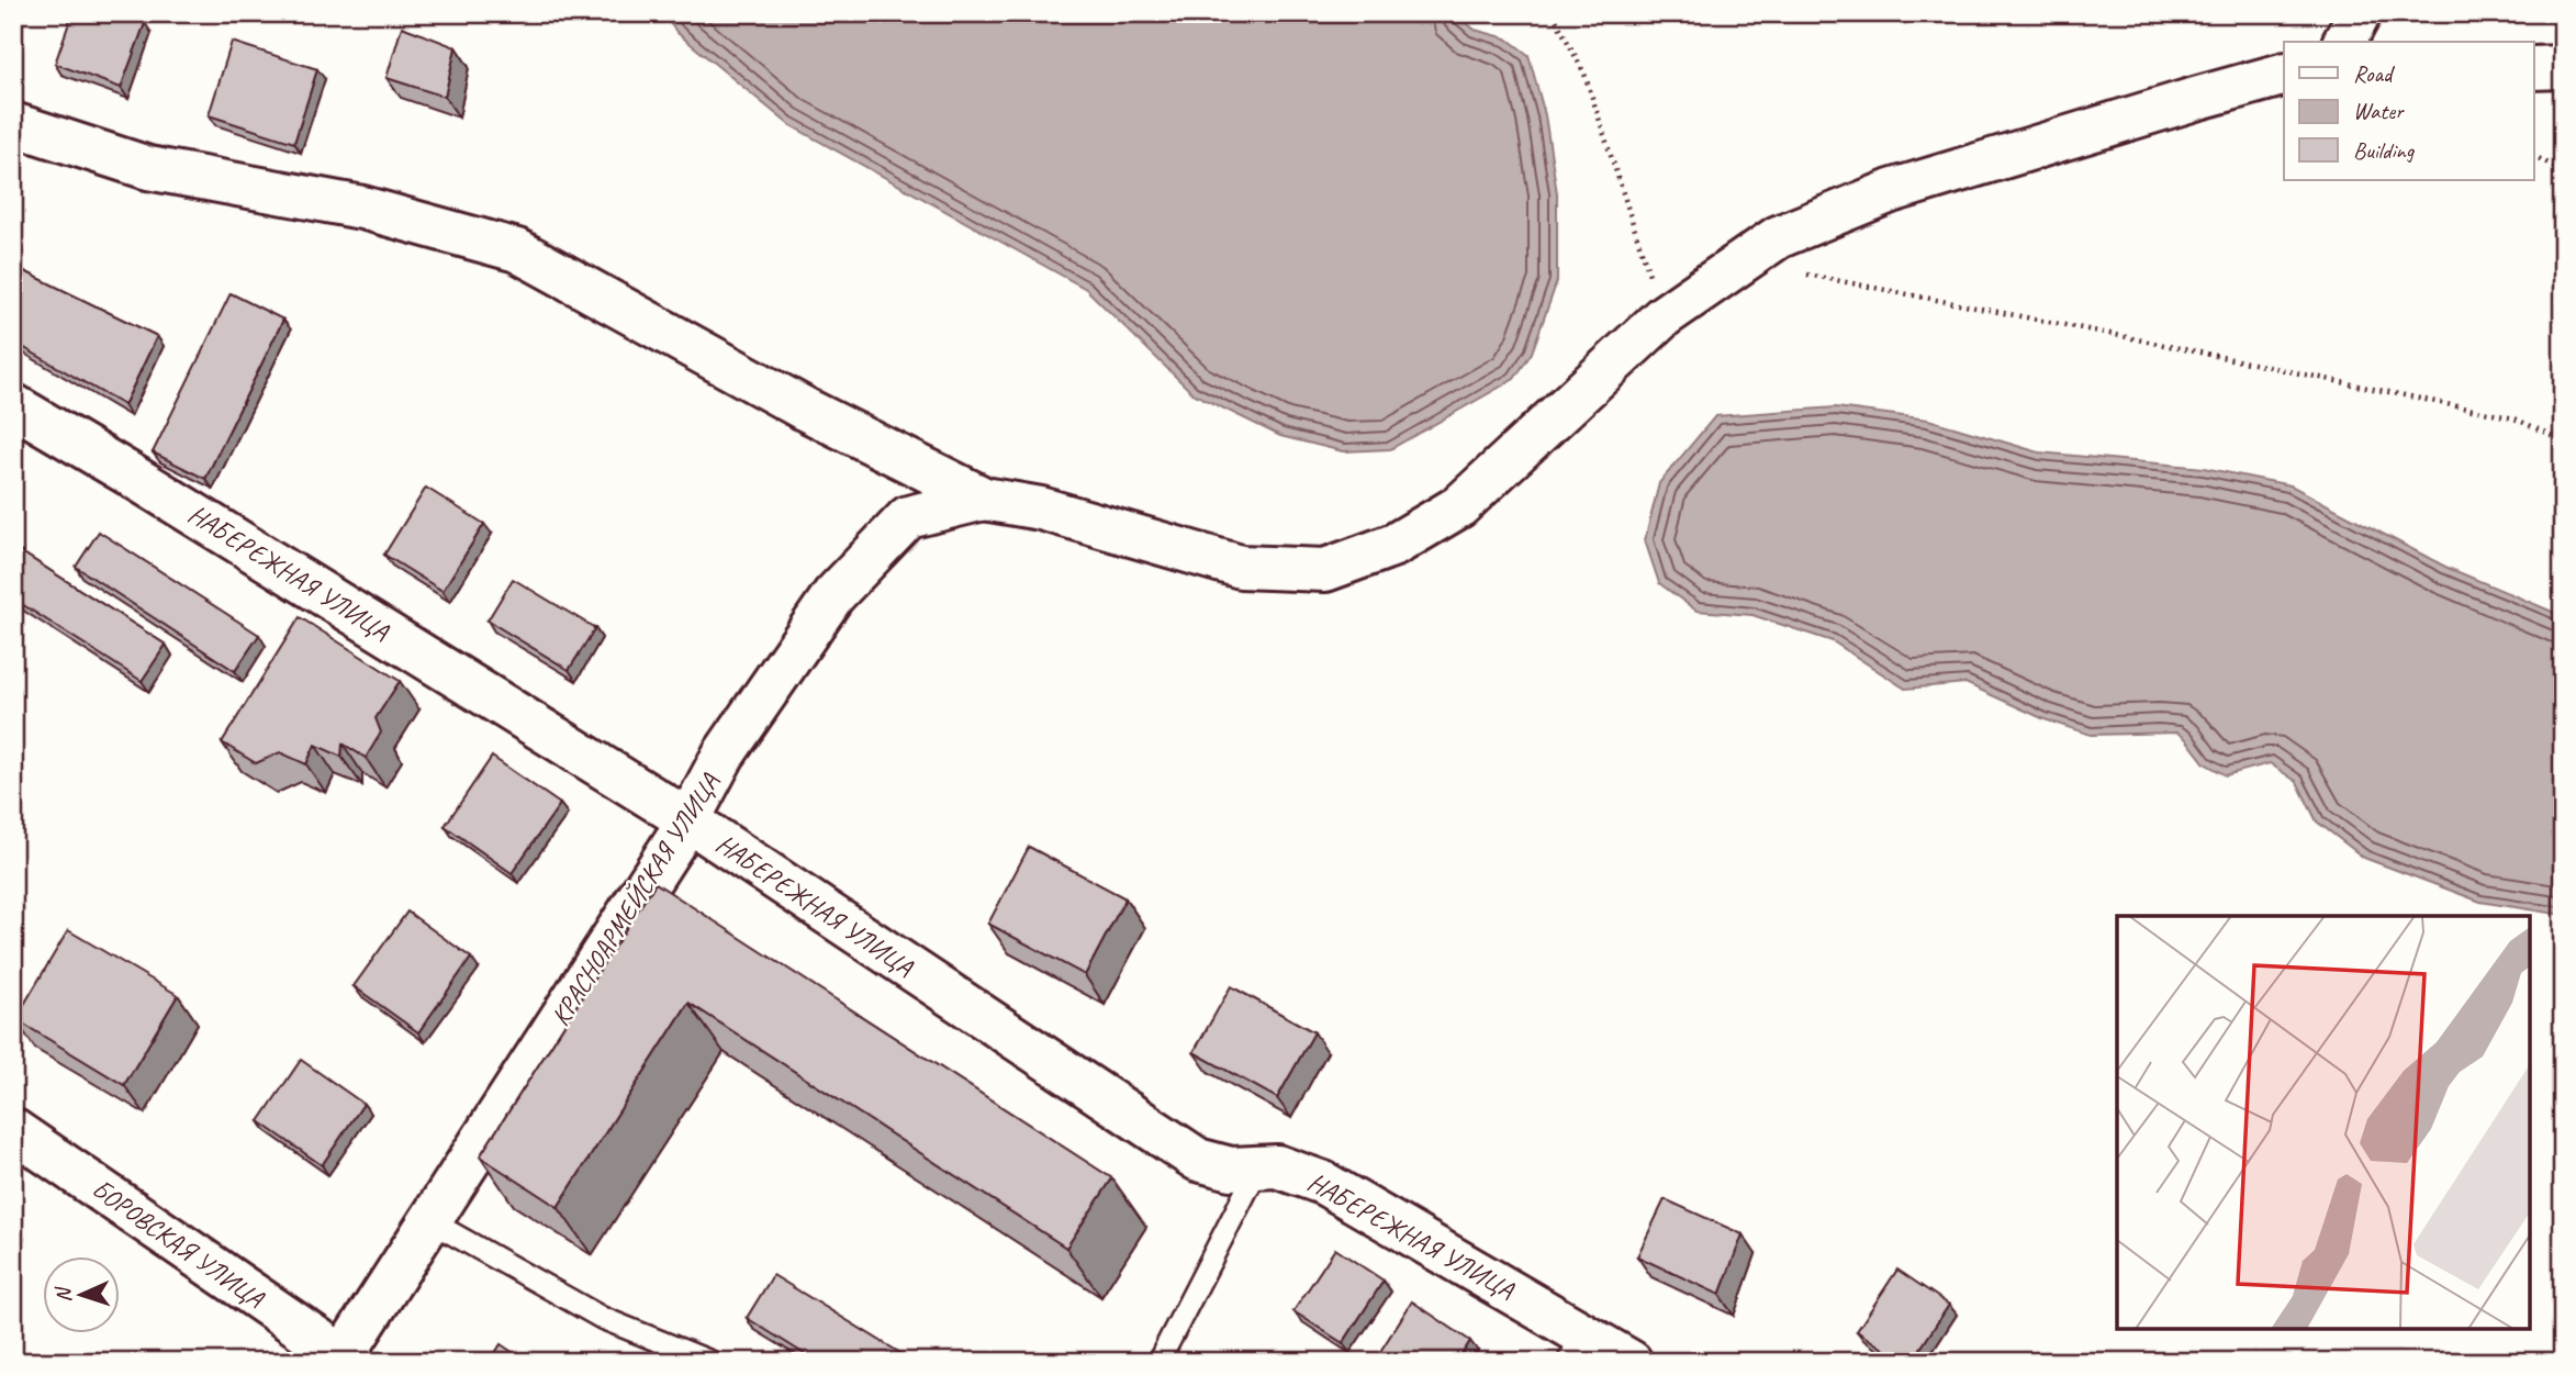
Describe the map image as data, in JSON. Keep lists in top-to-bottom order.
{
  "streets": {
    "street": ["НАБЕРЕЖНАЯ УЛИЦА", "КРАСНОАРМЕЙСКАЯ УЛИЦА", "БОРОВСКАЯ УЛИЦА"]
  },
  "crossings": [
    ["НАБЕРЕЖНАЯ УЛИЦА", "КРАСНОАРМЕЙСКАЯ УЛИЦА"],
    ["КРАСНОАРМЕЙСКАЯ УЛИЦА", "БОРОВСКАЯ УЛИЦА"]
  ],
  "legend": ["Road", "Water", "Building"],
  "north": "left"
}
